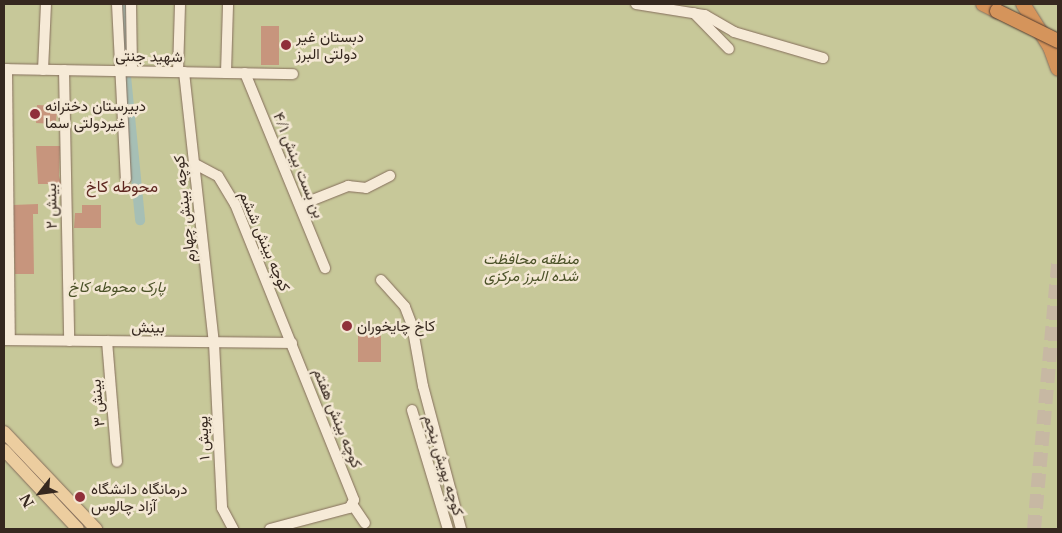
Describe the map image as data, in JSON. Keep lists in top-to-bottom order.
{
  "streets": {
    "street": [
      "شهید جنتی",
      "بن بست بینش ۴/۱",
      "بینش ۲",
      "کوچه بینش چهارم",
      "کوچه بینش ششم",
      "بینش",
      "بینش ۳",
      "کوچه بینش هفتم",
      "پویش ۱",
      "کوچه پویش پنجم"
    ]
  },
  "crossings": [
    ["شهید جنتی", "بن بست بینش ۴/۱"],
    ["شهید جنتی", "بینش ۲"],
    ["شهید جنتی", "کوچه بینش چهارم"],
    ["بینش ۲", "بینش"],
    ["کوچه بینش چهارم", "کوچه بینش ششم"],
    ["کوچه بینش چهارم", "بینش"],
    ["کوچه بینش چهارم", "پویش ۱"],
    ["کوچه بینش ششم", "بینش"],
    ["کوچه بینش ششم", "کوچه بینش هفتم"],
    ["بینش", "بینش ۳"],
    ["بینش", "کوچه بینش هفتم"],
    ["بینش", "پویش ۱"]
  ],
  "districts": ["محوطه کاخ"],
  "parks": ["منطقه محافظت شده البرز مرکزی", "پارک محوطه کاخ"],
  "places": [
    "دبستان غیر دولتی البرز",
    "دبیرستان دخترانه غیردولتی سما",
    "کاخ چایخوران",
    "درمانگاه دانشگاه آزاد چالوس"
  ],
  "north": "bottom left"
}
